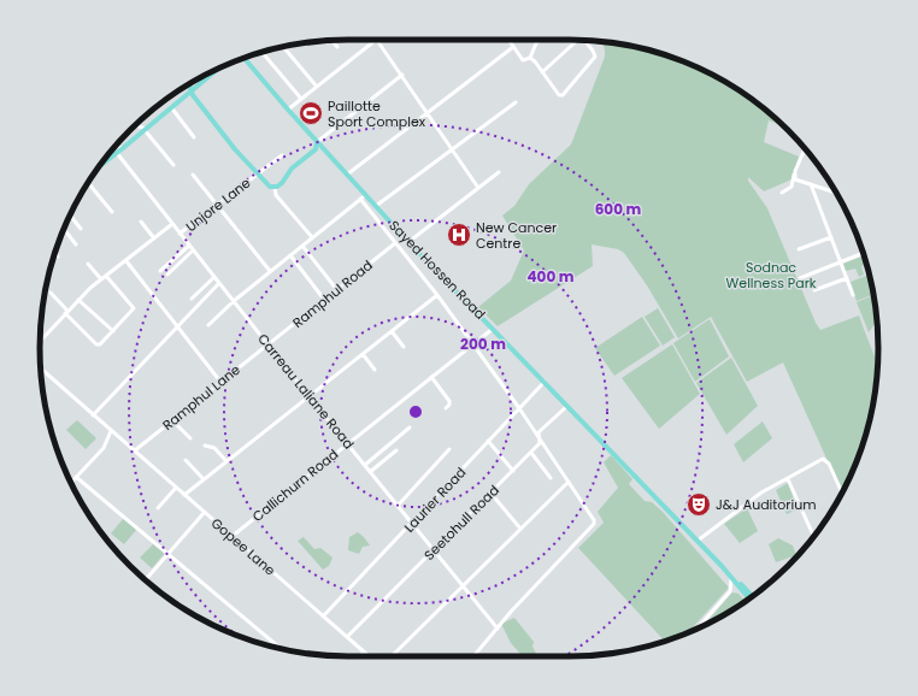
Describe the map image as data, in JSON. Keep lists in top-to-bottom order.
{
  "streets": {
    "main road": ["Sayed Hossen Road"],
    "street": [
      "Unjore Lane",
      "Ramphul Road",
      "Carreau Laliane Road",
      "Ramphul Lane",
      "Callichurn Road",
      "Laurier Road",
      "Seetohull Road",
      "Gopee Lane"
    ]
  },
  "crossings": [
    ["Unjore Lane", "Carreau Laliane Road"],
    ["Sayed Hossen Road", "Callichurn Road"],
    ["Sayed Hossen Road", "Laurier Road"],
    ["Sayed Hossen Road", "Seetohull Road"],
    ["Ramphul Road", "Carreau Laliane Road"],
    ["Ramphul Road", "Ramphul Lane"],
    ["Carreau Laliane Road", "Ramphul Lane"],
    ["Carreau Laliane Road", "Callichurn Road"],
    ["Carreau Laliane Road", "Laurier Road"],
    ["Carreau Laliane Road", "Seetohull Road"],
    ["Ramphul Lane", "Gopee Lane"],
    ["Callichurn Road", "Gopee Lane"],
    ["Laurier Road", "Gopee Lane"],
    ["Seetohull Road", "Gopee Lane"]
  ],
  "parks": ["Sodnac Wellness Park"],
  "places": {
    "sports": ["Paillotte Sport Complex"],
    "hospital": ["New Cancer Centre"],
    "theatre": ["J&J Auditorium"]
  },
  "rings": ["600 m", "400 m", "200 m"]
}
